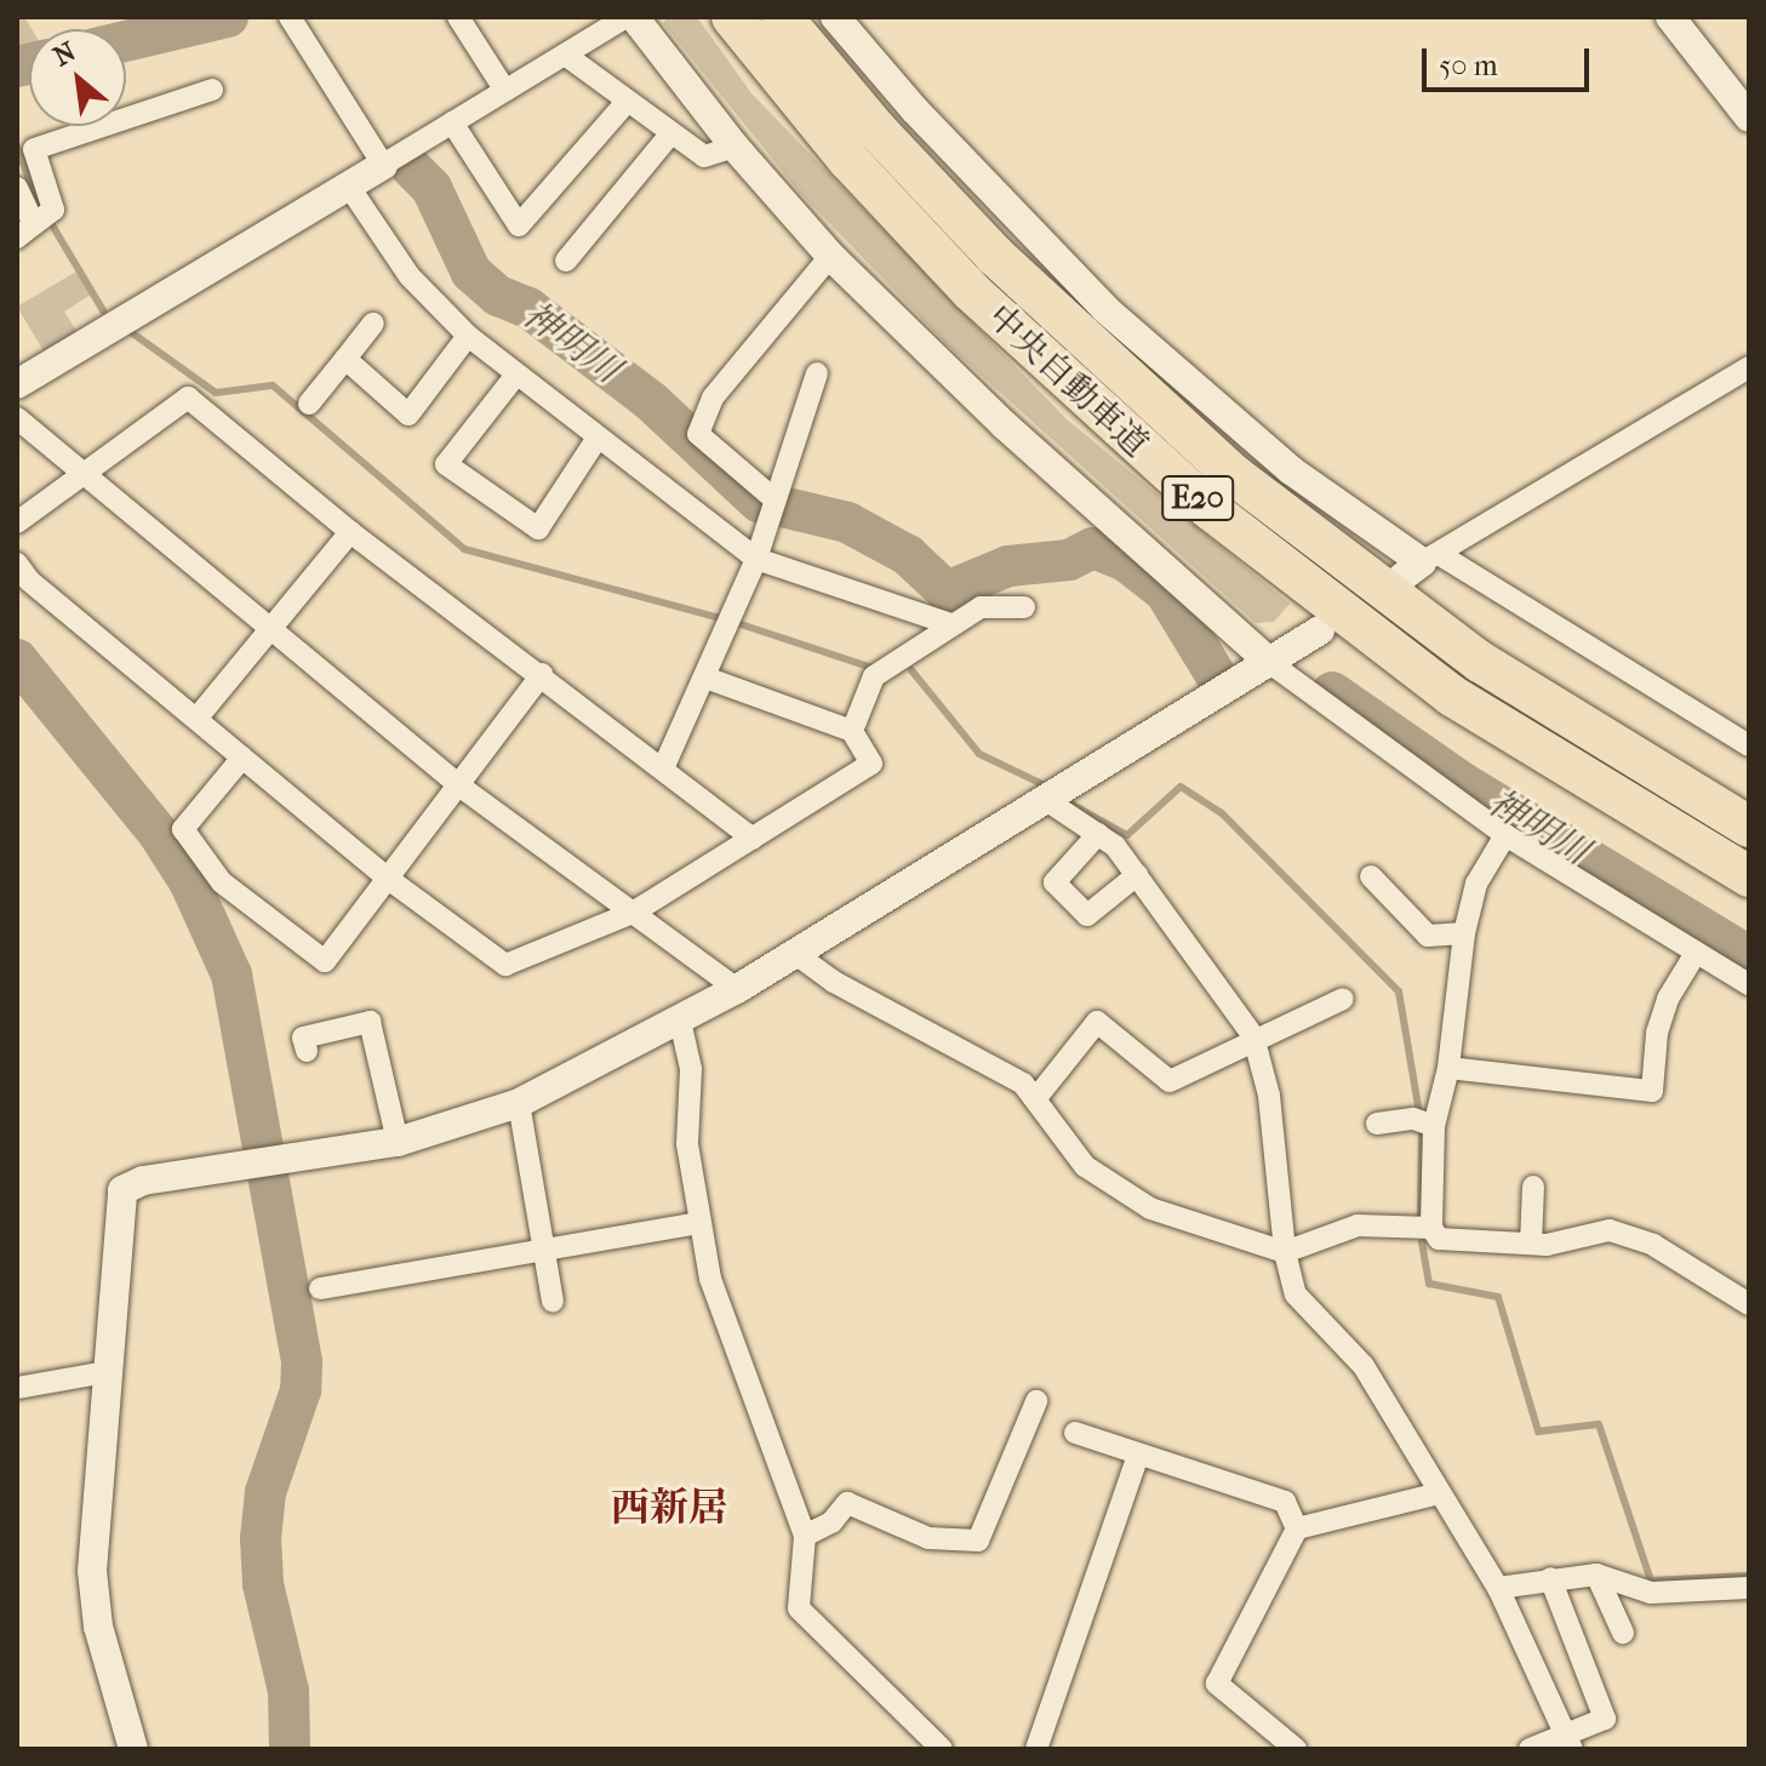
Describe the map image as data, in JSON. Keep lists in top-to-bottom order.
{
  "streets": {
    "highway": ["中央自動車道", "E20"]
  },
  "districts": ["西新居"],
  "water": ["神明川"],
  "scale_bar": "50 m",
  "north": "top left"
}
